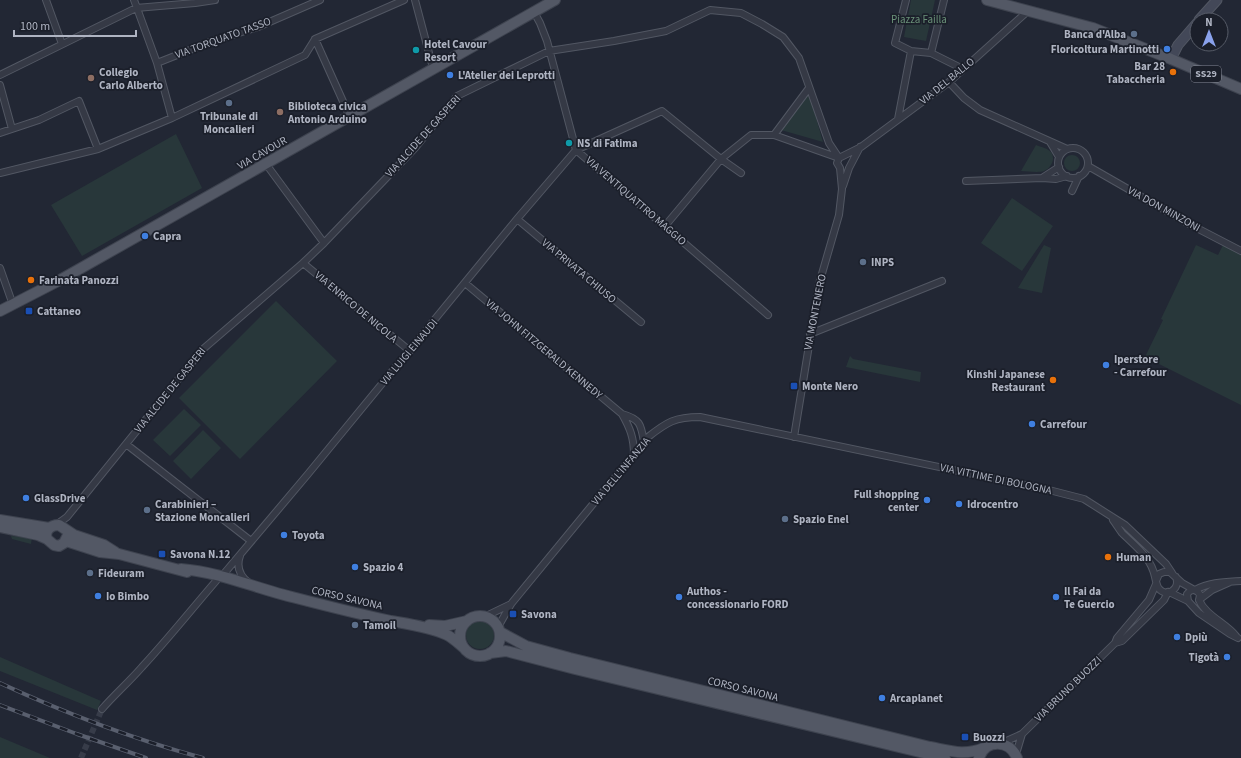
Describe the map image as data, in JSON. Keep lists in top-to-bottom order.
{
  "streets": {
    "main road": ["SS29", "VIA CAVOUR", "CORSO SAVONA"],
    "street": [
      "VIA TORQUATO TASSO",
      "VIA DEL BALLO",
      "VIA ALCIDE DE GASPERI",
      "VIA VENTIQUATTRO MAGGIO",
      "VIA DON MINZONI",
      "VIA PRIVATA CHIUSO",
      "VIA ENRICO DE NICOLA",
      "VIA MONTENERO",
      "VIA JOHN FITZGERALD KENNEDY",
      "VIA LUIGI EINAUDI",
      "VIA DELL'INFANZIA",
      "VIA VITTIME DI BOLOGNA",
      "VIA BRUNO BUOZZI"
    ]
  },
  "crossings": [
    ["VIA DEL BALLO", "VIA MONTENERO"],
    ["VIA ALCIDE DE GASPERI", "VIA VENTIQUATTRO MAGGIO"],
    ["VIA ALCIDE DE GASPERI", "VIA ENRICO DE NICOLA"],
    ["VIA ALCIDE DE GASPERI", "VIA MONTENERO"],
    ["VIA ALCIDE DE GASPERI", "CORSO SAVONA"],
    ["VIA CAVOUR", "VIA VENTIQUATTRO MAGGIO"],
    ["VIA VENTIQUATTRO MAGGIO", "VIA LUIGI EINAUDI"],
    ["VIA PRIVATA CHIUSO", "VIA LUIGI EINAUDI"],
    ["VIA ENRICO DE NICOLA", "VIA LUIGI EINAUDI"],
    ["VIA MONTENERO", "VIA DELL'INFANZIA"],
    ["VIA MONTENERO", "VIA VITTIME DI BOLOGNA"],
    ["VIA JOHN FITZGERALD KENNEDY", "VIA LUIGI EINAUDI"],
    ["VIA JOHN FITZGERALD KENNEDY", "VIA DELL'INFANZIA"],
    ["VIA LUIGI EINAUDI", "CORSO SAVONA"],
    ["VIA DELL'INFANZIA", "VIA VITTIME DI BOLOGNA"],
    ["VIA DELL'INFANZIA", "CORSO SAVONA"],
    ["VIA VITTIME DI BOLOGNA", "VIA BRUNO BUOZZI"],
    ["CORSO SAVONA", "VIA BRUNO BUOZZI"]
  ],
  "parks": ["Piazza Failla"],
  "places": {
    "other": [
      "Banca d'Alba",
      "Floricoltura Martinotti",
      "Hotel Cavour Resort",
      "Bar 28 Tabaccheria",
      "L'Atelier dei Leprotti",
      "Collegio Carlo Alberto",
      "Tribunale di Moncalieri",
      "Biblioteca civica Antonio Arduino",
      "NS di Fatima",
      "Capra",
      "INPS",
      "Farinata Panozzi",
      "Iperstore - Carrefour",
      "Kinshi Japanese Restaurant",
      "Carrefour",
      "GlassDrive",
      "Full shopping center",
      "Idrocentro",
      "Carabinieri – Stazione Moncalieri",
      "Spazio Enel",
      "Toyota",
      "Human",
      "Spazio 4",
      "Fideuram",
      "Io Bimbo",
      "Authos - concessionario FORD",
      "Il Fai da Te Guercio",
      "Tamoil",
      "Dpiù",
      "Tigotà",
      "Arcaplanet"
    ],
    "transit": [
      "Cattaneo",
      "Monte Nero",
      "Savona N.12",
      "Savona",
      "Buozzi"
    ]
  },
  "scale_bar": "100 m",
  "north": "top"
}
